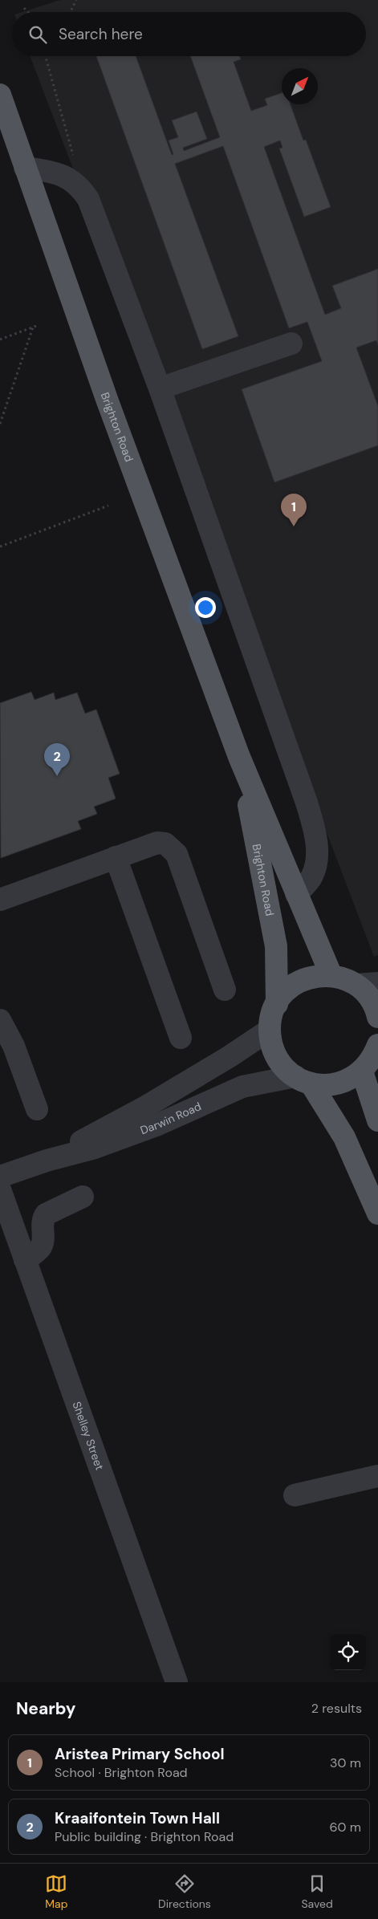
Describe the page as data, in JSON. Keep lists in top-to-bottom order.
{
  "streets": {
    "main road": ["Brighton Road"],
    "street": ["Darwin Road", "Shelley Street"]
  },
  "north": "top right",
  "page": {
    "search": "Search here",
    "pins": ["1", "2"],
    "heading": ["Nearby", "2 results"],
    "list": [
      {
        "mark": "1",
        "name": "Aristea Primary School",
        "note": "School · Brighton Road",
        "value": "30 m"
      },
      {
        "mark": "2",
        "name": "Kraaifontein Town Hall",
        "note": "Public building · Brighton Road",
        "value": "60 m"
      }
    ],
    "nav": ["Map", "Directions", "Saved"]
  }
}
